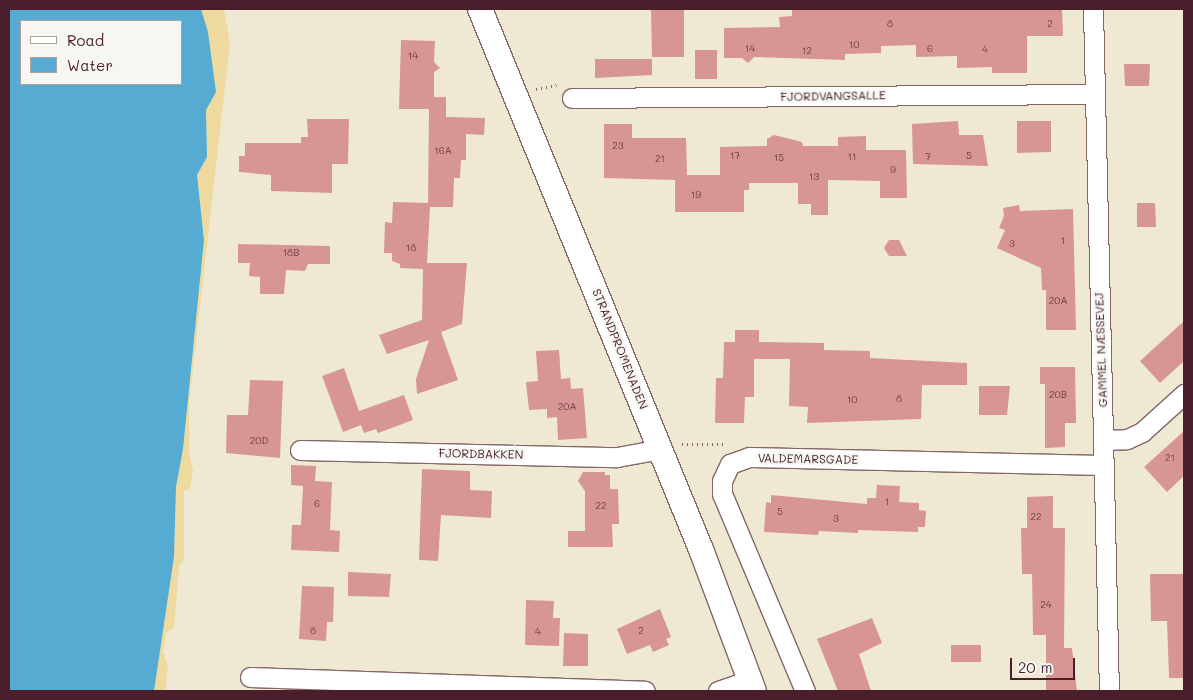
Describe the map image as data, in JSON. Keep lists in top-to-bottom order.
{
  "streets": {
    "street": [
      "FJORDVANGSALLE",
      "STRANDPROMENADEN",
      "GAMMEL NÆSSEVEJ",
      "FJORDBAKKEN",
      "VALDEMARSGADE"
    ]
  },
  "crossings": [
    ["FJORDVANGSALLE", "GAMMEL NÆSSEVEJ"],
    ["STRANDPROMENADEN", "FJORDBAKKEN"],
    ["GAMMEL NÆSSEVEJ", "VALDEMARSGADE"]
  ],
  "house_numbers": [
    "8",
    "2",
    "10",
    "14",
    "6",
    "4",
    "12",
    "14",
    "23",
    "16A",
    "17",
    "5",
    "11",
    "7",
    "15",
    "21",
    "9",
    "13",
    "19",
    "1",
    "3",
    "18",
    "18B",
    "20A",
    "20B",
    "8",
    "10",
    "20A",
    "20D",
    "21",
    "1",
    "6",
    "22",
    "5",
    "22",
    "3",
    "24",
    "8",
    "2",
    "4"
  ],
  "legend": ["Road", "Water"],
  "scale_bar": "20 m"
}
